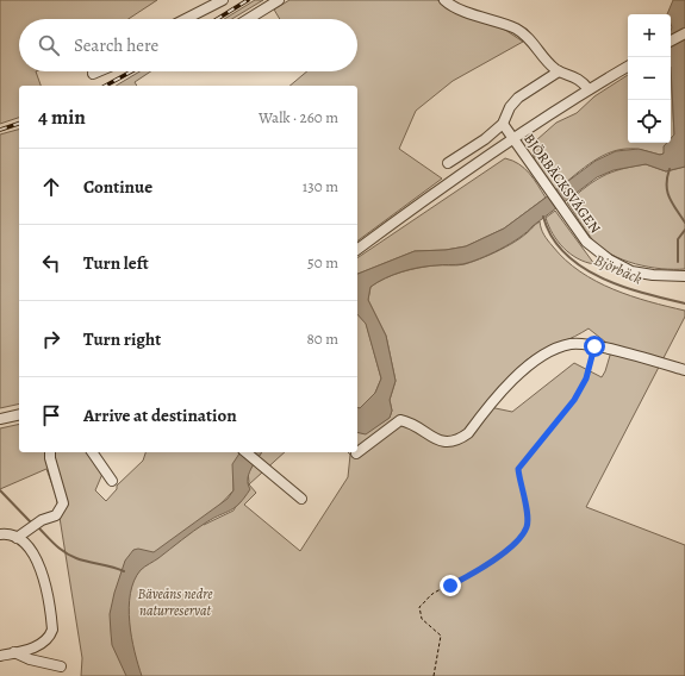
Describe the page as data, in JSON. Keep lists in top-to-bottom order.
{
  "streets": {
    "street": ["BJÖRBÄCKSVÄGEN"]
  },
  "water": ["Björbäck"],
  "parks": ["Bäveåns nedre naturreservat"],
  "page": {
    "map_buttons": ["+", "−"],
    "search": "Search here",
    "heading": ["4 min", "Walk · 260 m"],
    "list": [
      ["Continue", "130 m"],
      ["Turn left", "50 m"],
      ["Turn right", "80 m"],
      "Arrive at destination"
    ]
  }
}
